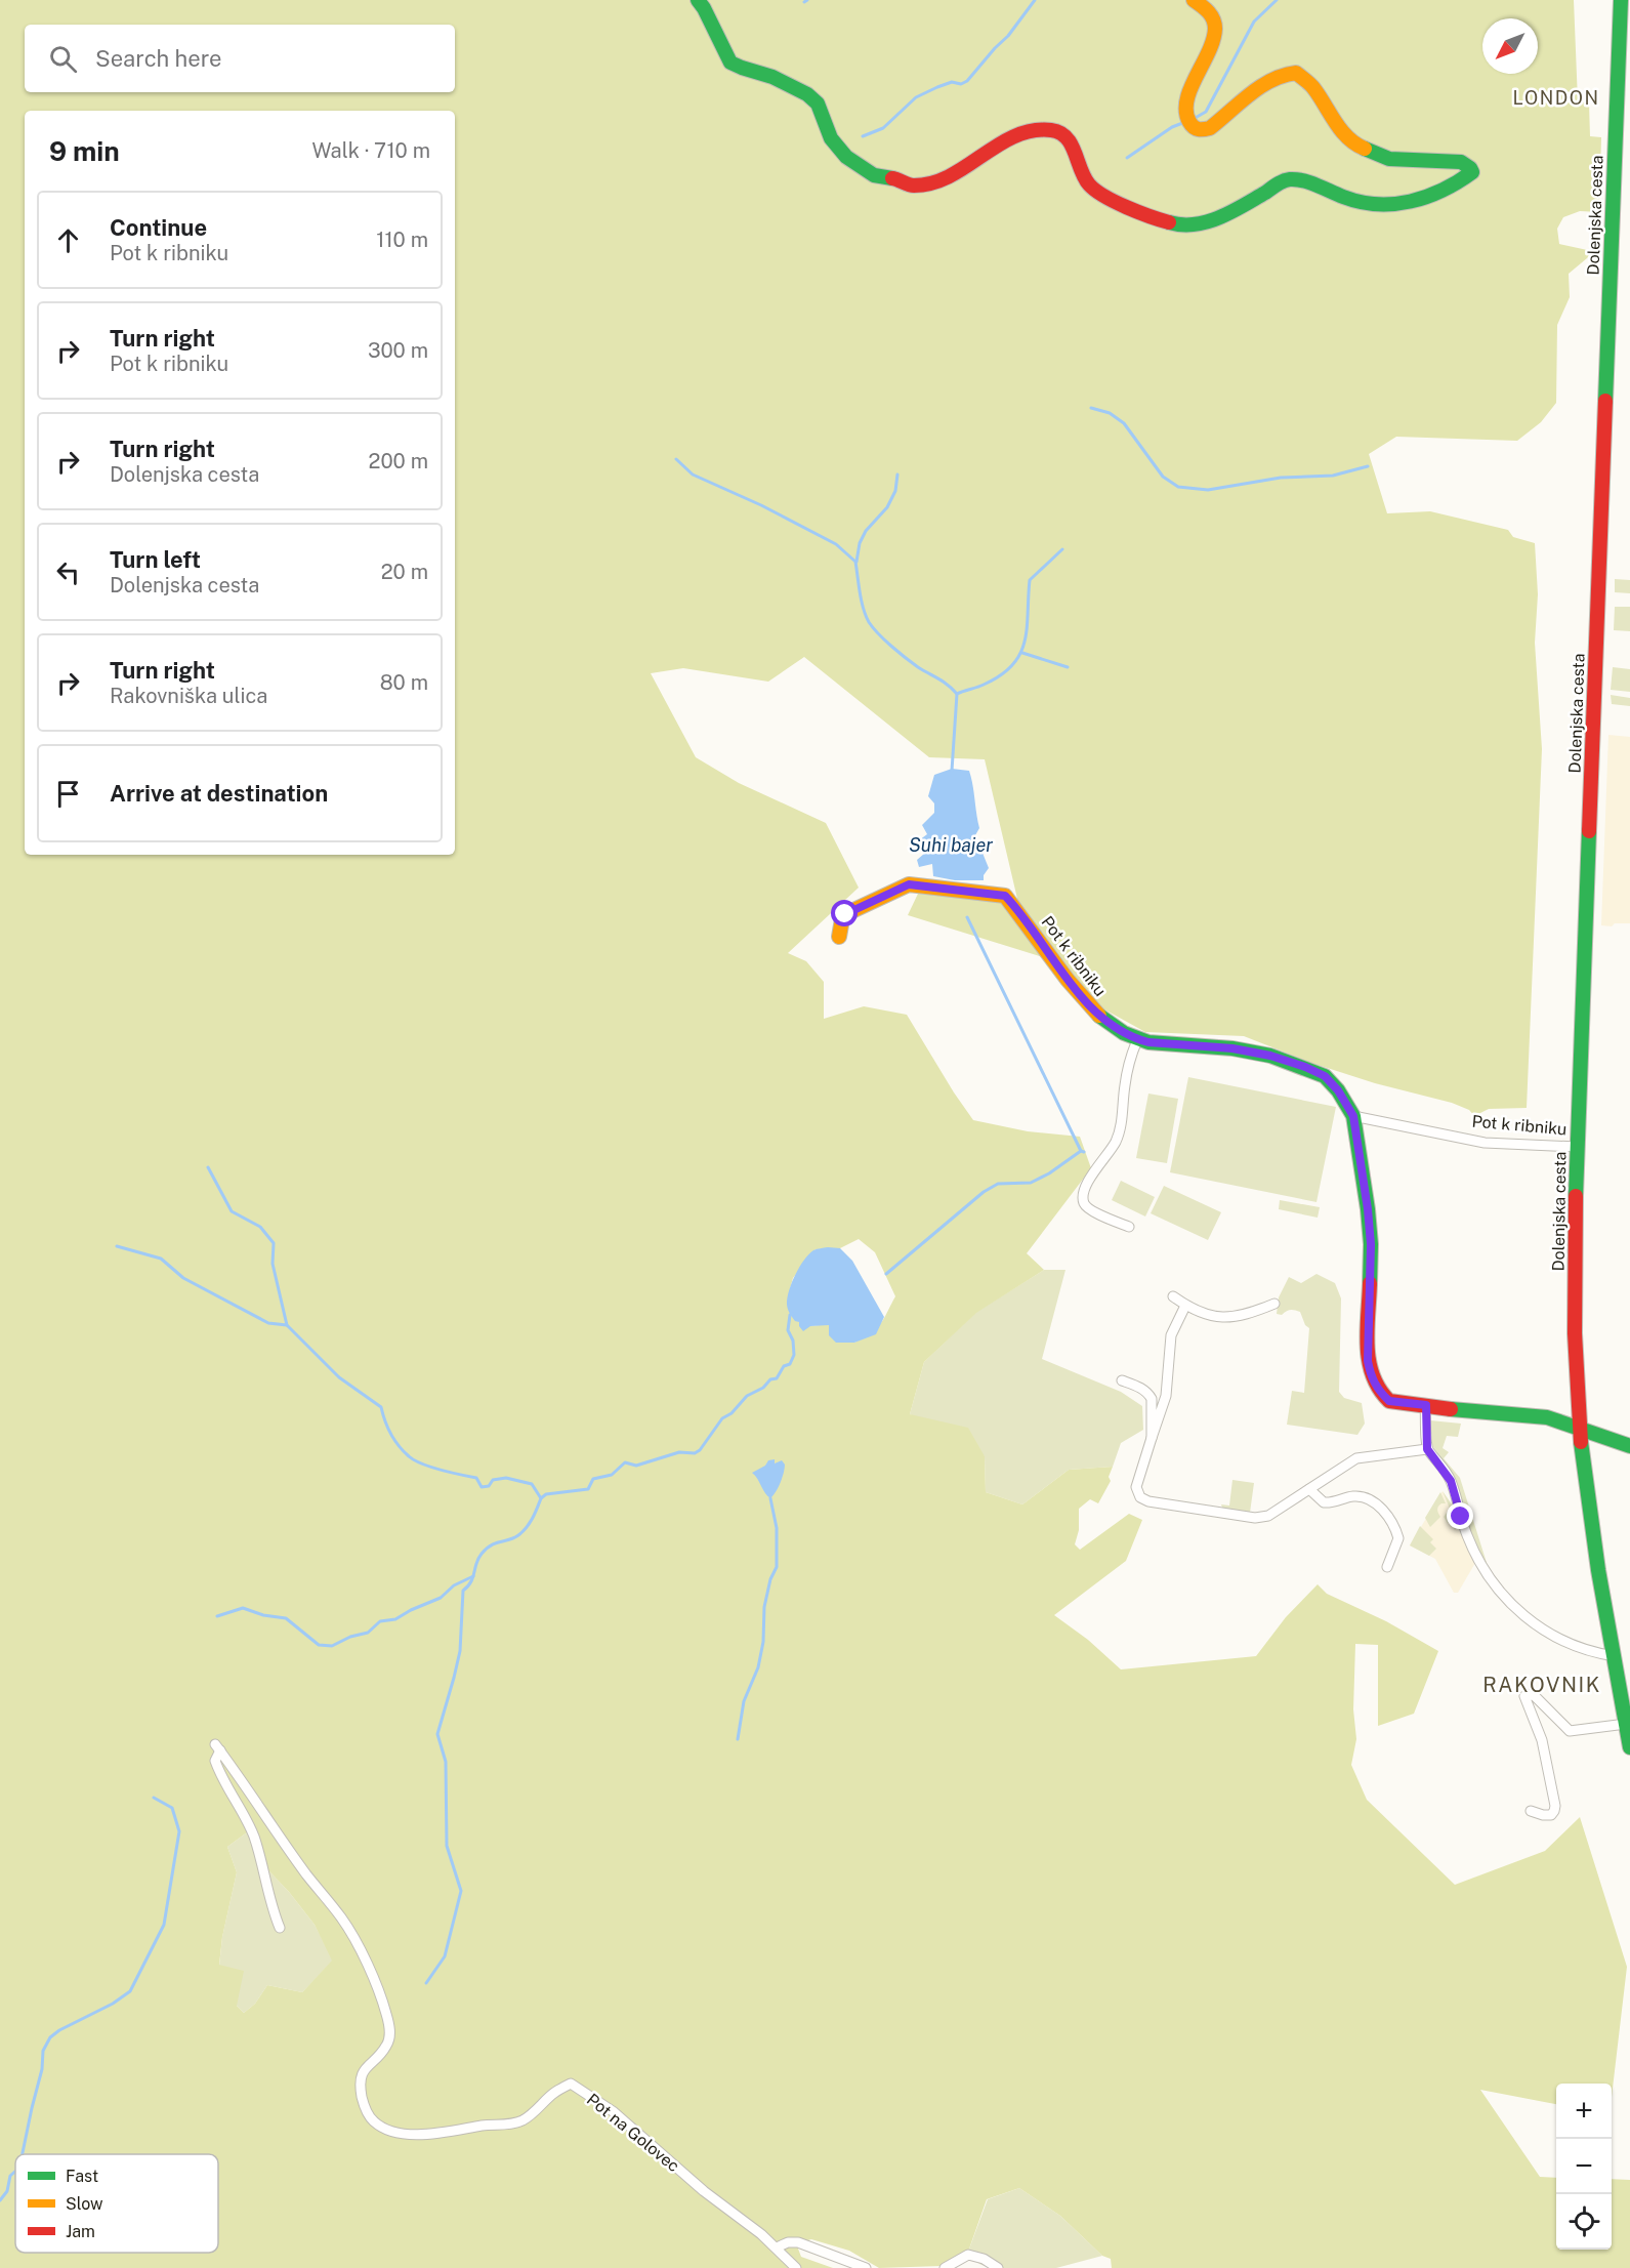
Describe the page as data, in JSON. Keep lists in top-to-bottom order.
{
  "streets": {
    "street": ["Dolenjska cesta", "Pot k ribniku", "Pot na Golovec"]
  },
  "crossings": [
    ["Dolenjska cesta", "Pot k ribniku"]
  ],
  "districts": ["LONDON", "RAKOVNIK"],
  "water": ["Suhi bajer"],
  "legend": ["Fast", "Slow", "Jam"],
  "north": "bottom left",
  "page": {
    "search": "Search here",
    "heading": ["9 min", "Walk · 710 m"],
    "list": [
      ["Continue", "Pot k ribniku", "110 m"],
      ["Turn right", "Pot k ribniku", "300 m"],
      ["Turn right", "Dolenjska cesta", "200 m"],
      ["Turn left", "Dolenjska cesta", "20 m"],
      ["Turn right", "Rakovniška ulica", "80 m"],
      "Arrive at destination"
    ],
    "map_buttons": ["+", "−"]
  }
}
